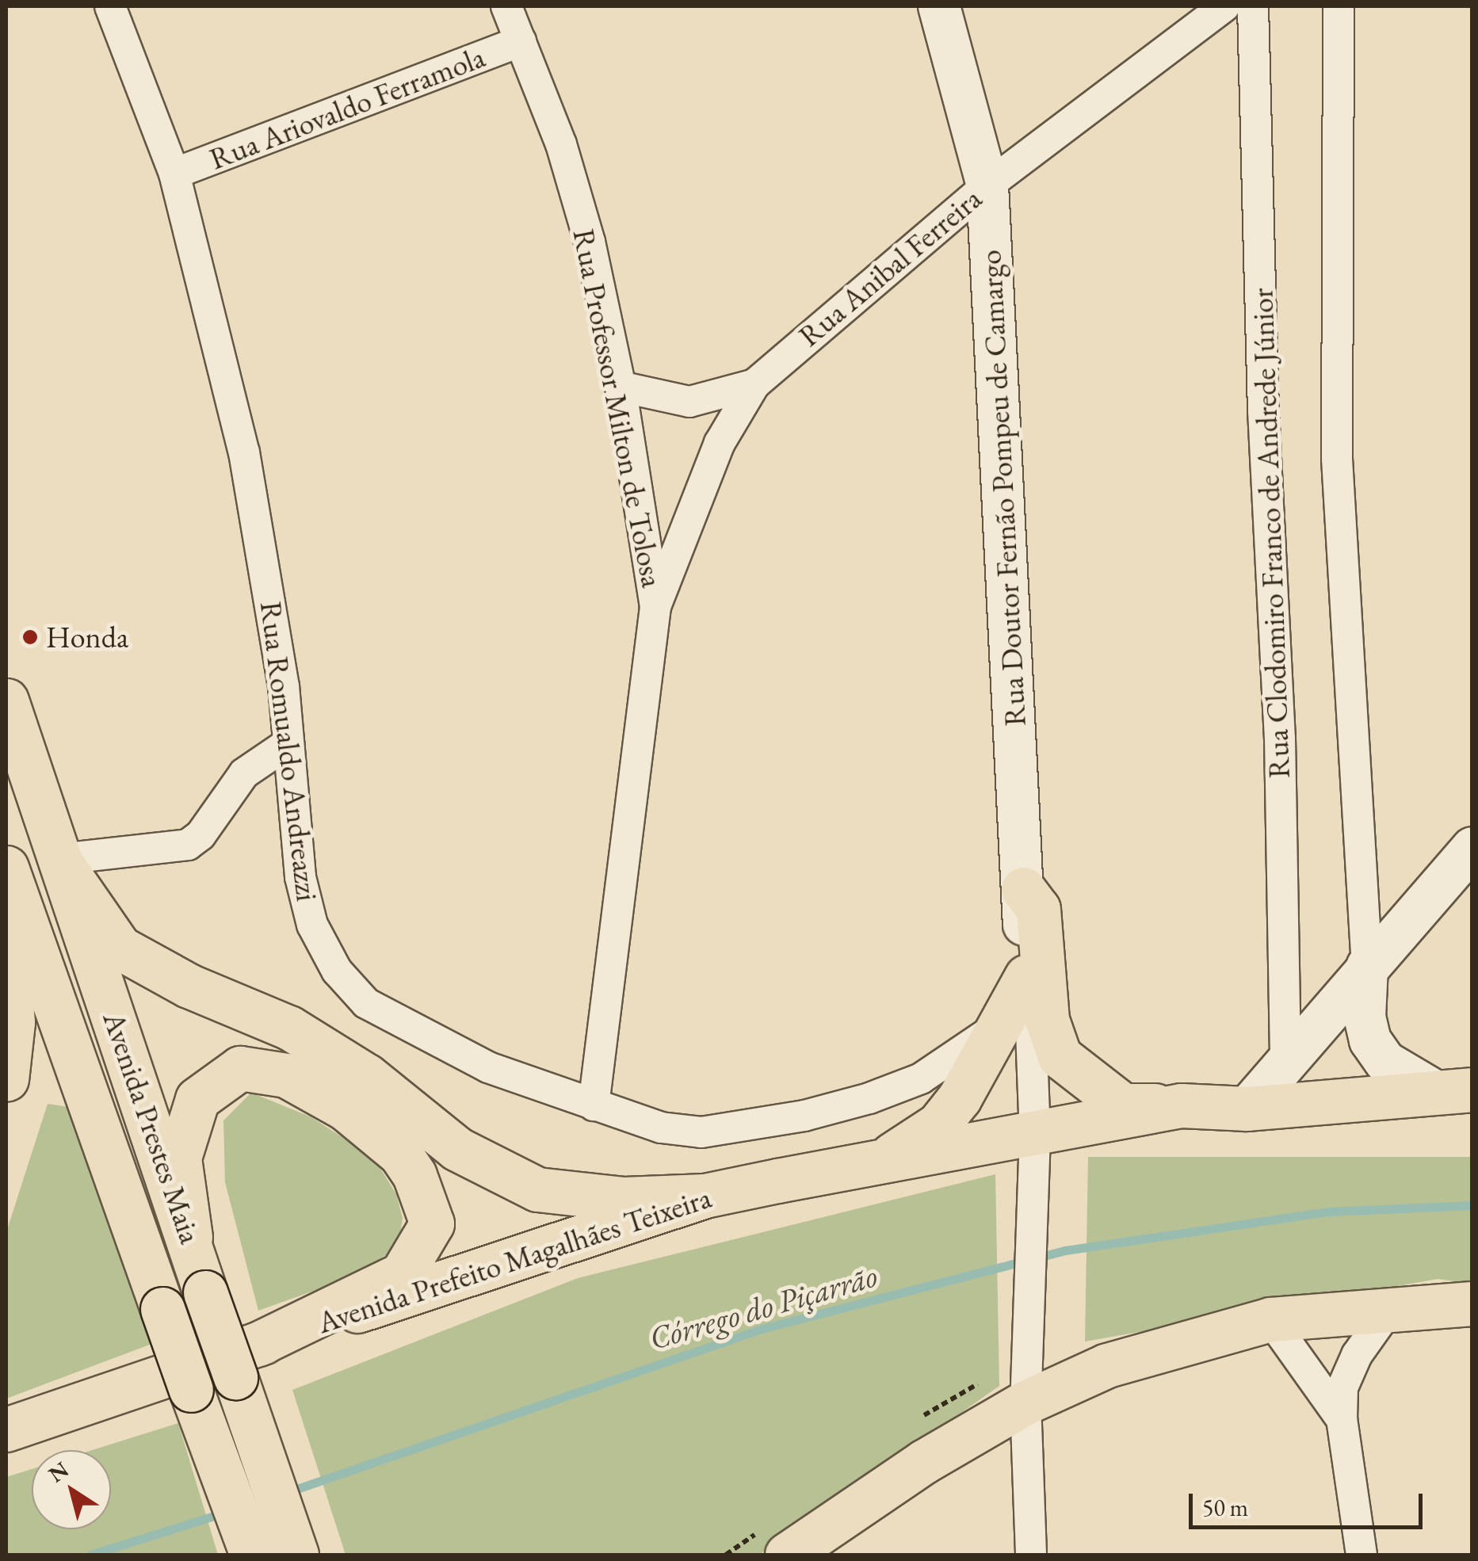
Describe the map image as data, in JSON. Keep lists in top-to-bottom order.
{
  "streets": {
    "main road": ["Avenida Prestes Maia", "Avenida Prefeito Magalhães Teixeira"],
    "street": [
      "Rua Ariovaldo Ferramola",
      "Rua Anibal Ferreira",
      "Rua Professor Milton de Tolosa",
      "Rua Doutor Fernão Pompeu de Camargo",
      "Rua Clodomiro Franco de Andrede Júnior",
      "Rua Romualdo Andreazzi"
    ]
  },
  "crossings": [
    ["Rua Ariovaldo Ferramola", "Rua Professor Milton de Tolosa"],
    ["Rua Ariovaldo Ferramola", "Rua Romualdo Andreazzi"],
    ["Rua Anibal Ferreira", "Rua Professor Milton de Tolosa"],
    ["Rua Anibal Ferreira", "Rua Doutor Fernão Pompeu de Camargo"],
    ["Rua Professor Milton de Tolosa", "Rua Romualdo Andreazzi"],
    ["Avenida Prestes Maia", "Avenida Prefeito Magalhães Teixeira"]
  ],
  "water": ["Córrego do Piçarrão"],
  "places": ["Honda"],
  "scale_bar": "50 m",
  "north": "top left"
}
